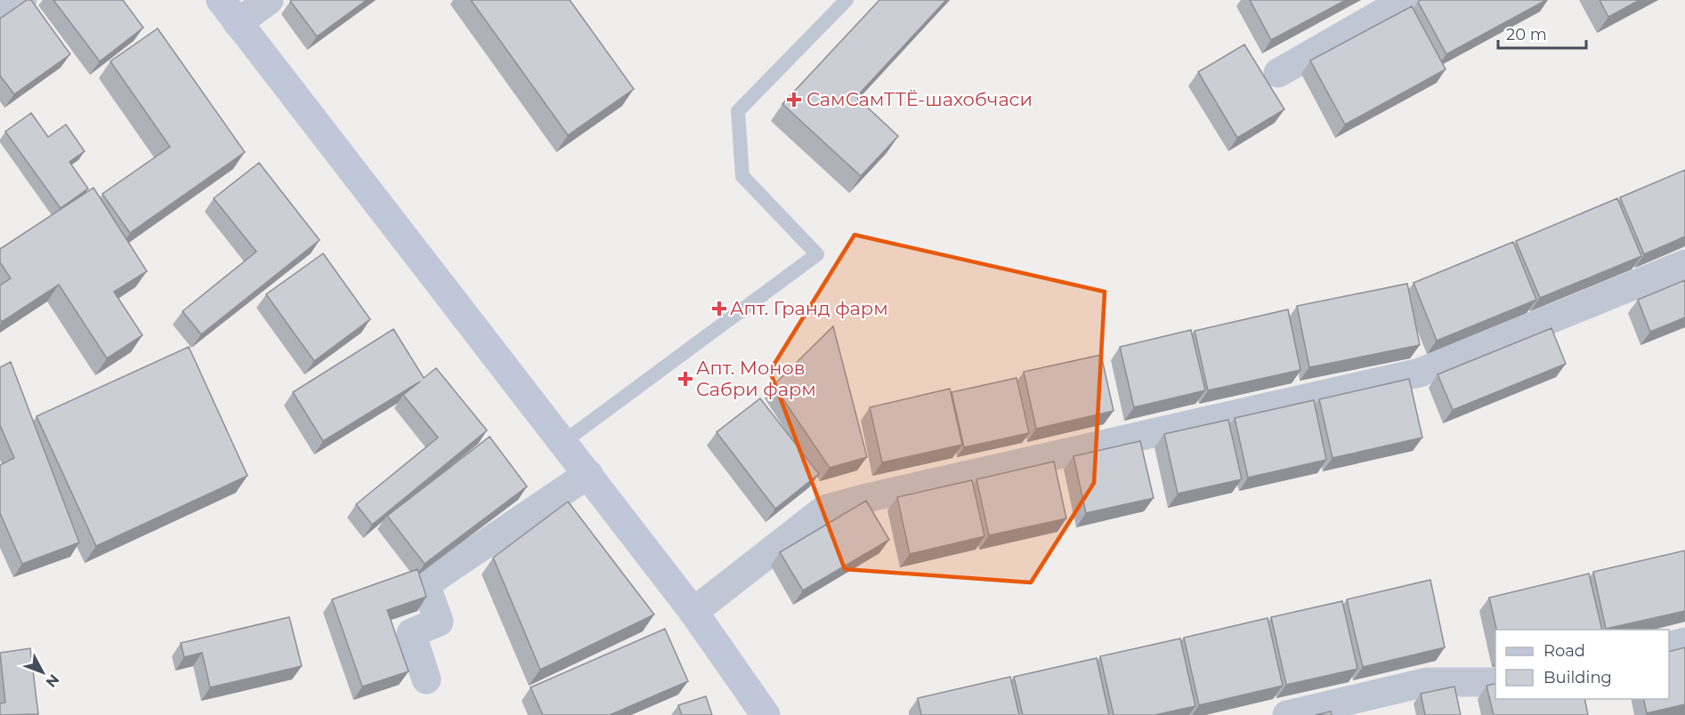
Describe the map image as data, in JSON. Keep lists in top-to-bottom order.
{
  "places": {
    "health": ["СамСамТТЁ-шахобчаси", "Апт. Гранд фарм", "Апт. Монов Сабри фарм"]
  },
  "legend": ["Road", "Building"],
  "scale_bar": "20 m",
  "north": "bottom right"
}
